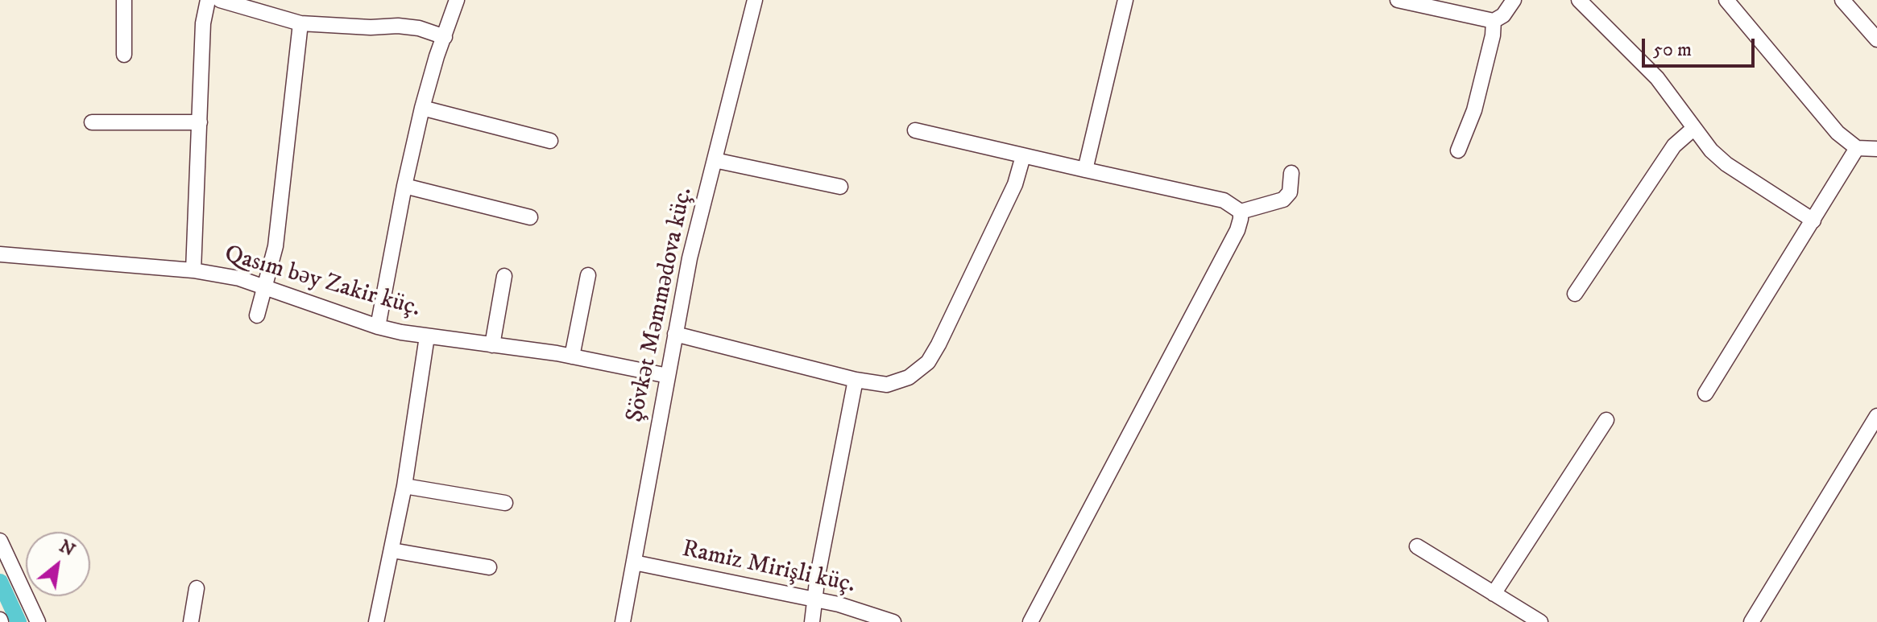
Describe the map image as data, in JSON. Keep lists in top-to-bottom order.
{
  "streets": {
    "street": ["Qasım bəy Zakir küç.", "Şövkət Məmmədova küç.", "Ramiz Mirişli küç."]
  },
  "crossings": [
    ["Qasım bəy Zakir küç.", "Şövkət Məmmədova küç."],
    ["Şövkət Məmmədova küç.", "Ramiz Mirişli küç."]
  ],
  "scale_bar": "50 m",
  "north": "top right"
}
